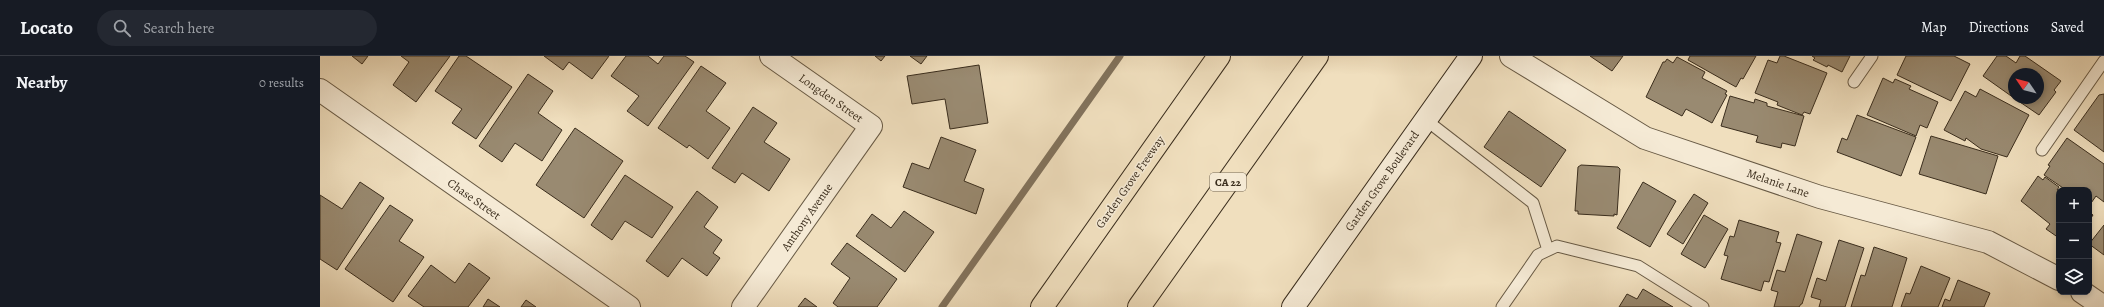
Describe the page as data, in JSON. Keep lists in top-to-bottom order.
{
  "streets": {
    "highway": ["Garden Grove Freeway", "CA 22"],
    "street": [
      "Longden Street",
      "Garden Grove Boulevard",
      "Melanie Lane",
      "Chase Street",
      "Anthony Avenue"
    ]
  },
  "crossings": [
    ["Longden Street", "Anthony Avenue"]
  ],
  "north": "top left",
  "page": {
    "header": "Locato",
    "search": "Search here",
    "nav": ["Map", "Directions", "Saved"],
    "heading": ["Nearby", "0 results"],
    "map_buttons": ["+", "−"]
  }
}
